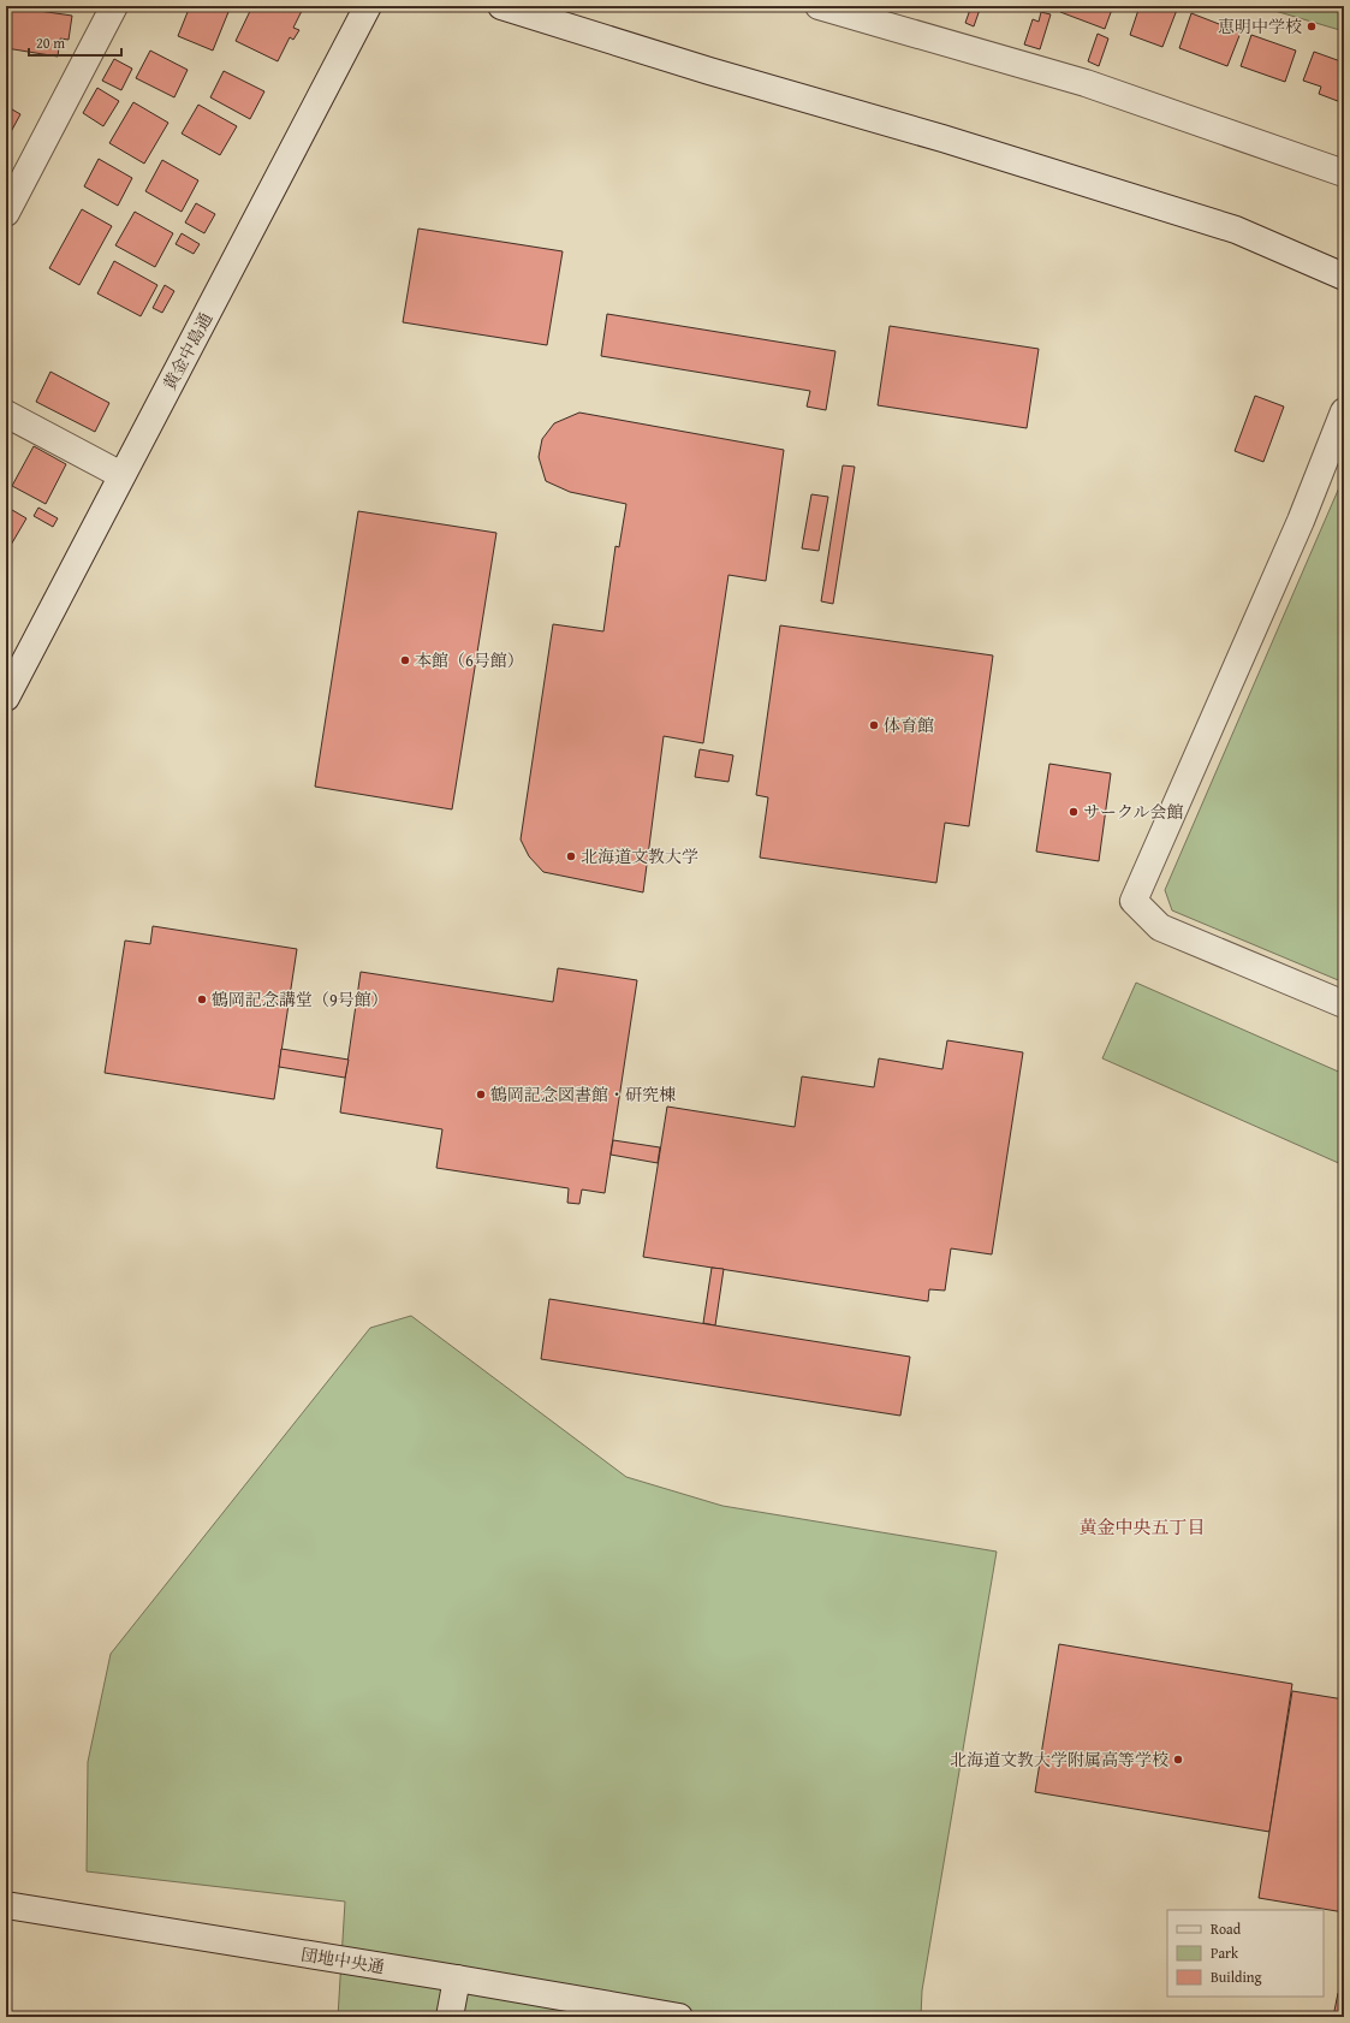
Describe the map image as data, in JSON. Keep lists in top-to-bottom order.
{
  "streets": {
    "street": ["黄金中島通", "団地中央通"]
  },
  "districts": ["黄金中央五丁目"],
  "places": [
    "恵明中学校",
    "本館（6号館）",
    "体育館",
    "サークル会館",
    "北海道文教大学",
    "鶴岡記念講堂（9号館）",
    "鶴岡記念図書館・研究棟",
    "北海道文教大学附属高等学校"
  ],
  "legend": ["Road", "Park", "Building"],
  "scale_bar": "20 m"
}
